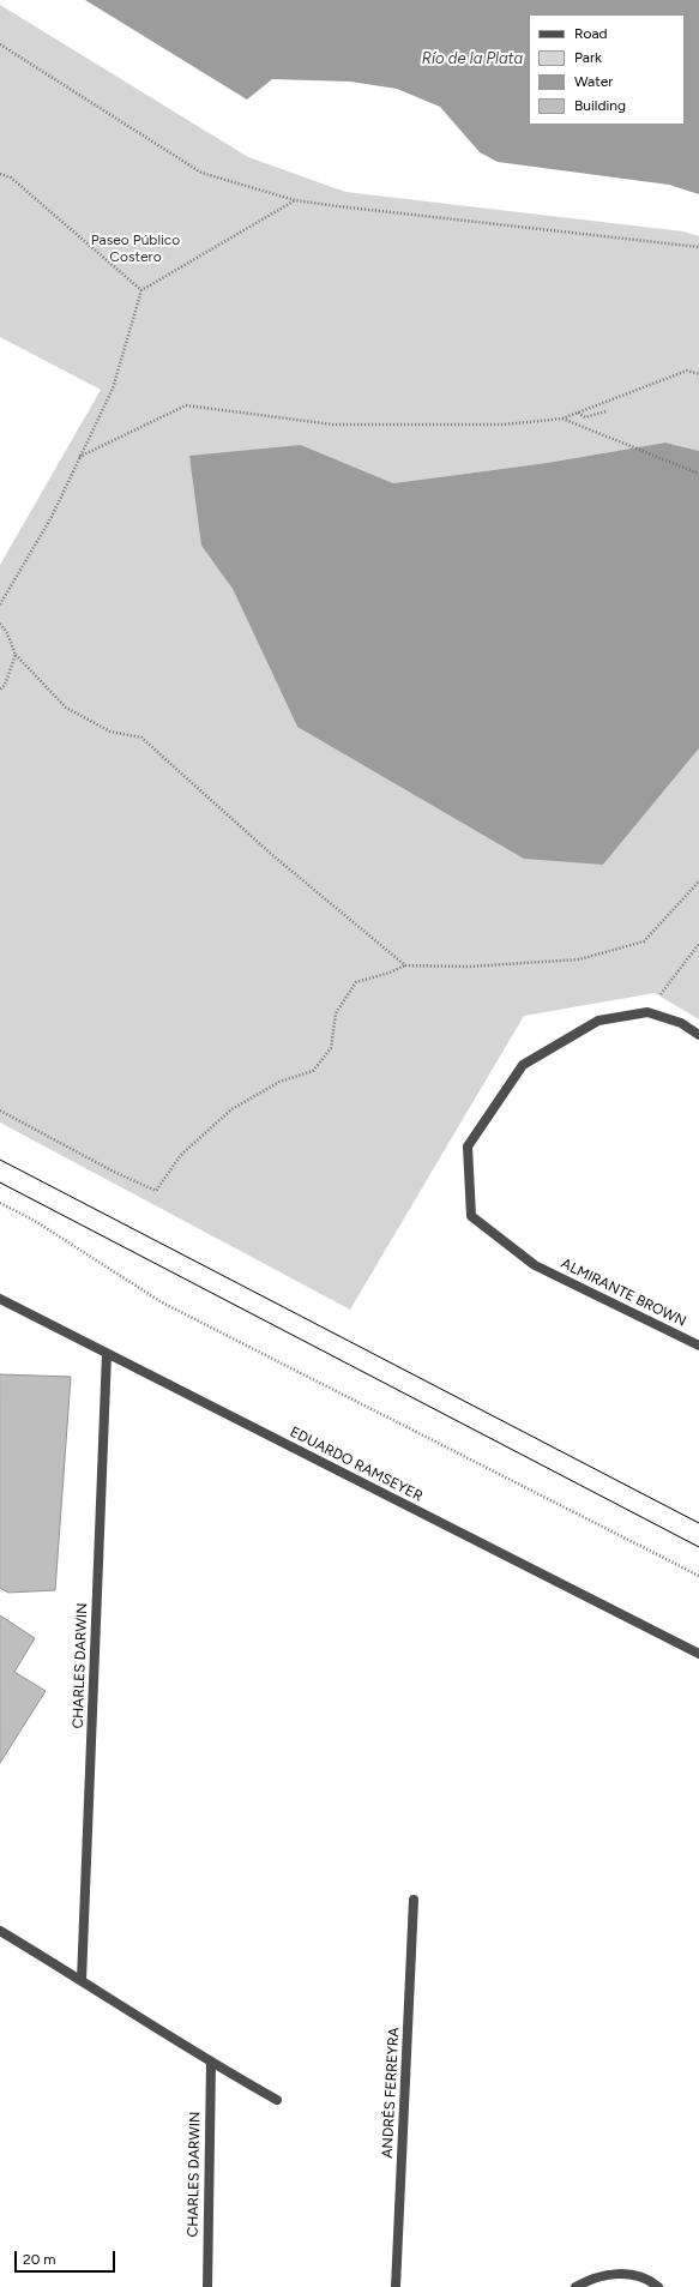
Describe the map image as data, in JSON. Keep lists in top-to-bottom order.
{
  "streets": {
    "street": [
      "ALMIRANTE BROWN",
      "EDUARDO RAMSEYER",
      "CHARLES DARWIN",
      "ANDRÉS FERREYRA"
    ]
  },
  "crossings": [
    ["EDUARDO RAMSEYER", "CHARLES DARWIN"]
  ],
  "water": ["Río de la Plata"],
  "parks": ["Paseo Público Costero"],
  "legend": [
    "Road",
    "Park",
    "Water",
    "Building"
  ],
  "scale_bar": "20 m"
}
